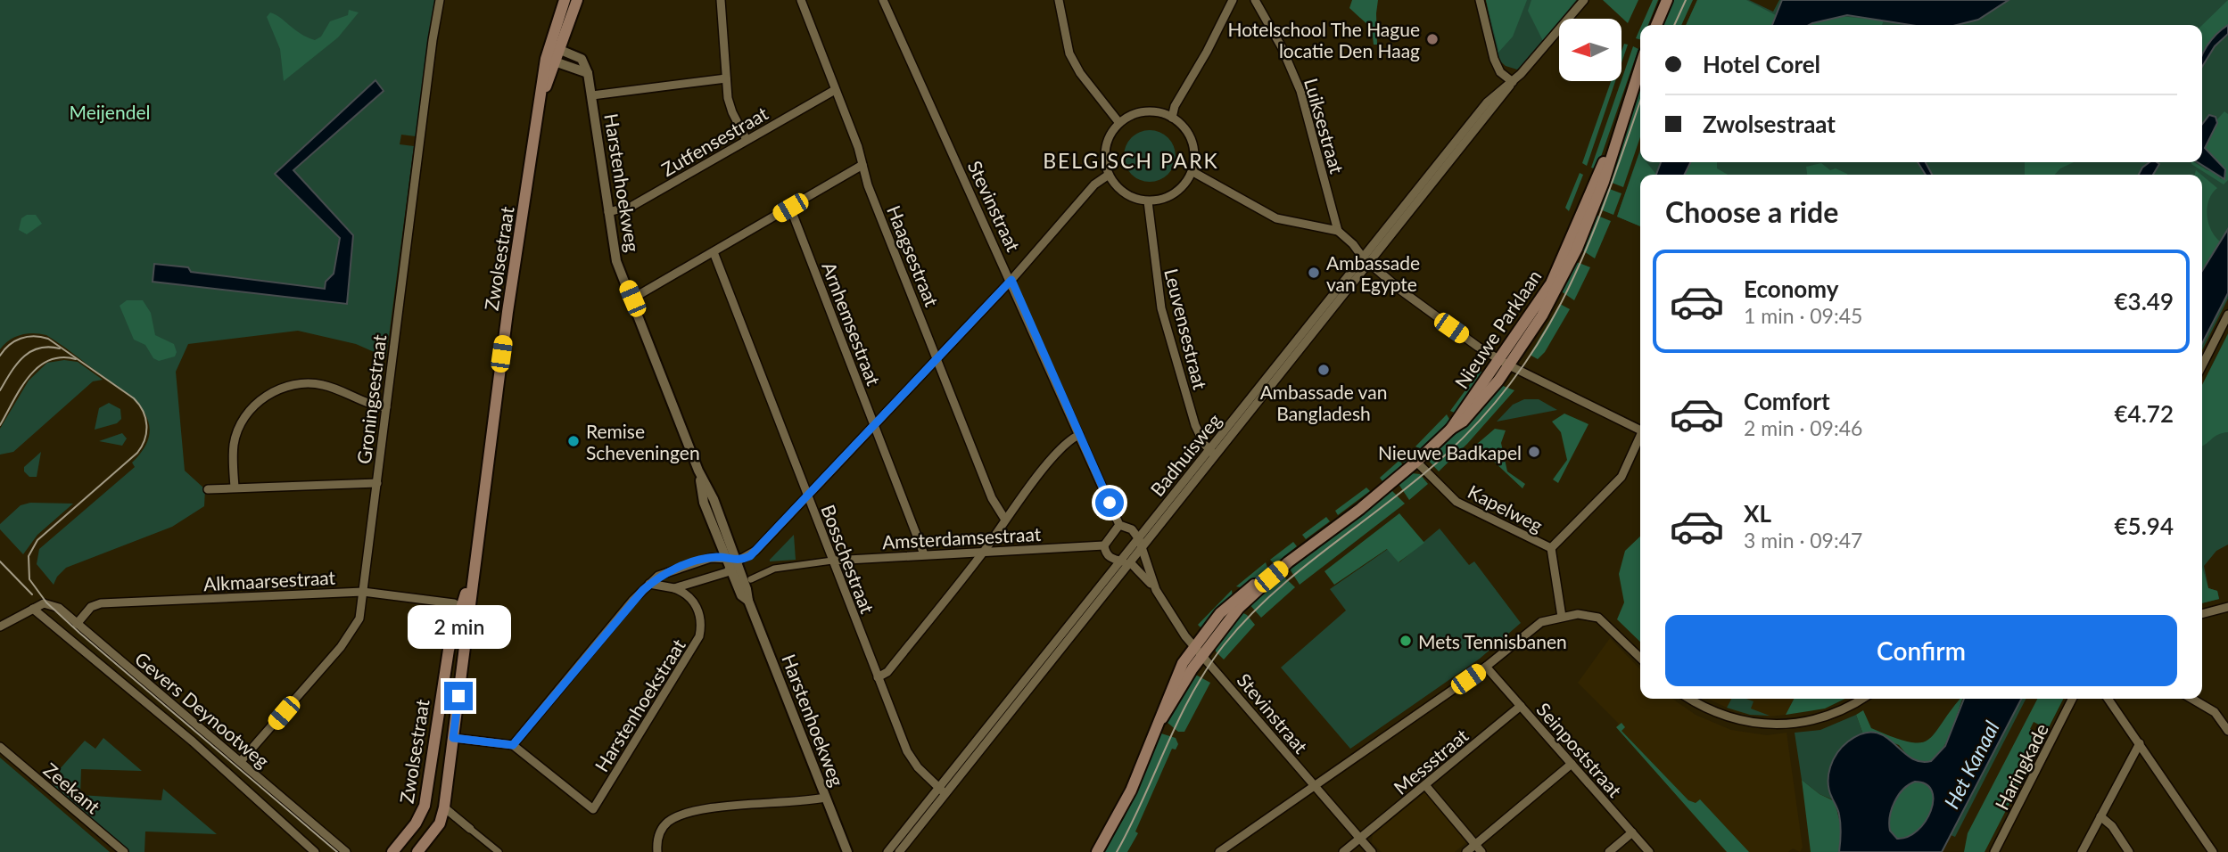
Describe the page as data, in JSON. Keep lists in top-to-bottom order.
{
  "streets": {
    "main road": ["Zwolsestraat", "Nieuwe Parklaan"],
    "street": [
      "Luiksestraat",
      "Zutfensestraat",
      "Harstenhoekweg",
      "Stevinstraat",
      "Haagsestraat",
      "Arnhemsestraat",
      "Leuvensestraat",
      "Groningsestraat",
      "Badhuisweg",
      "Kapelweg",
      "Amsterdamsestraat",
      "Bosschestraat",
      "Alkmaarsestraat",
      "Harstenhoekstraat",
      "Gevers Deynootweg",
      "Seinpoststraat",
      "Messstraat",
      "Haringkade",
      "Zeekant"
    ]
  },
  "crossings": [
    ["Zutfensestraat", "Harstenhoekweg"],
    ["Zutfensestraat", "Haagsestraat"],
    ["Stevinstraat", "Nieuwe Parklaan"],
    ["Stevinstraat", "Badhuisweg"],
    ["Stevinstraat", "Messstraat"],
    ["Zwolsestraat", "Alkmaarsestraat"],
    ["Arnhemsestraat", "Amsterdamsestraat"],
    ["Leuvensestraat", "Badhuisweg"],
    ["Nieuwe Parklaan", "Kapelweg"],
    ["Groningsestraat", "Alkmaarsestraat"],
    ["Groningsestraat", "Gevers Deynootweg"],
    ["Badhuisweg", "Bosschestraat"],
    ["Amsterdamsestraat", "Bosschestraat"],
    ["Alkmaarsestraat", "Gevers Deynootweg"],
    ["Seinpoststraat", "Messstraat"]
  ],
  "districts": ["BELGISCH PARK"],
  "water": ["Het Kanaal"],
  "parks": ["Meijendel"],
  "places": [
    "Hotelschool The Hague locatie Den Haag",
    "Ambassade van Egypte",
    "Ambassade van Bangladesh",
    "Remise Scheveningen",
    "Nieuwe Badkapel",
    "Mets Tennisbanen"
  ],
  "north": "left",
  "page": {
    "banner": ["Hotel Corel", "Zwolsestraat"],
    "heading": "Choose a ride",
    "list": [
      {
        "name": "Economy",
        "note": "1 min · 09:45",
        "value": "€3.49"
      },
      {
        "name": "Comfort",
        "note": "2 min · 09:46",
        "value": "€4.72"
      },
      {
        "name": "XL",
        "note": "3 min · 09:47",
        "value": "€5.94"
      }
    ],
    "buttons": "Confirm",
    "bubble": "2 min"
  }
}
